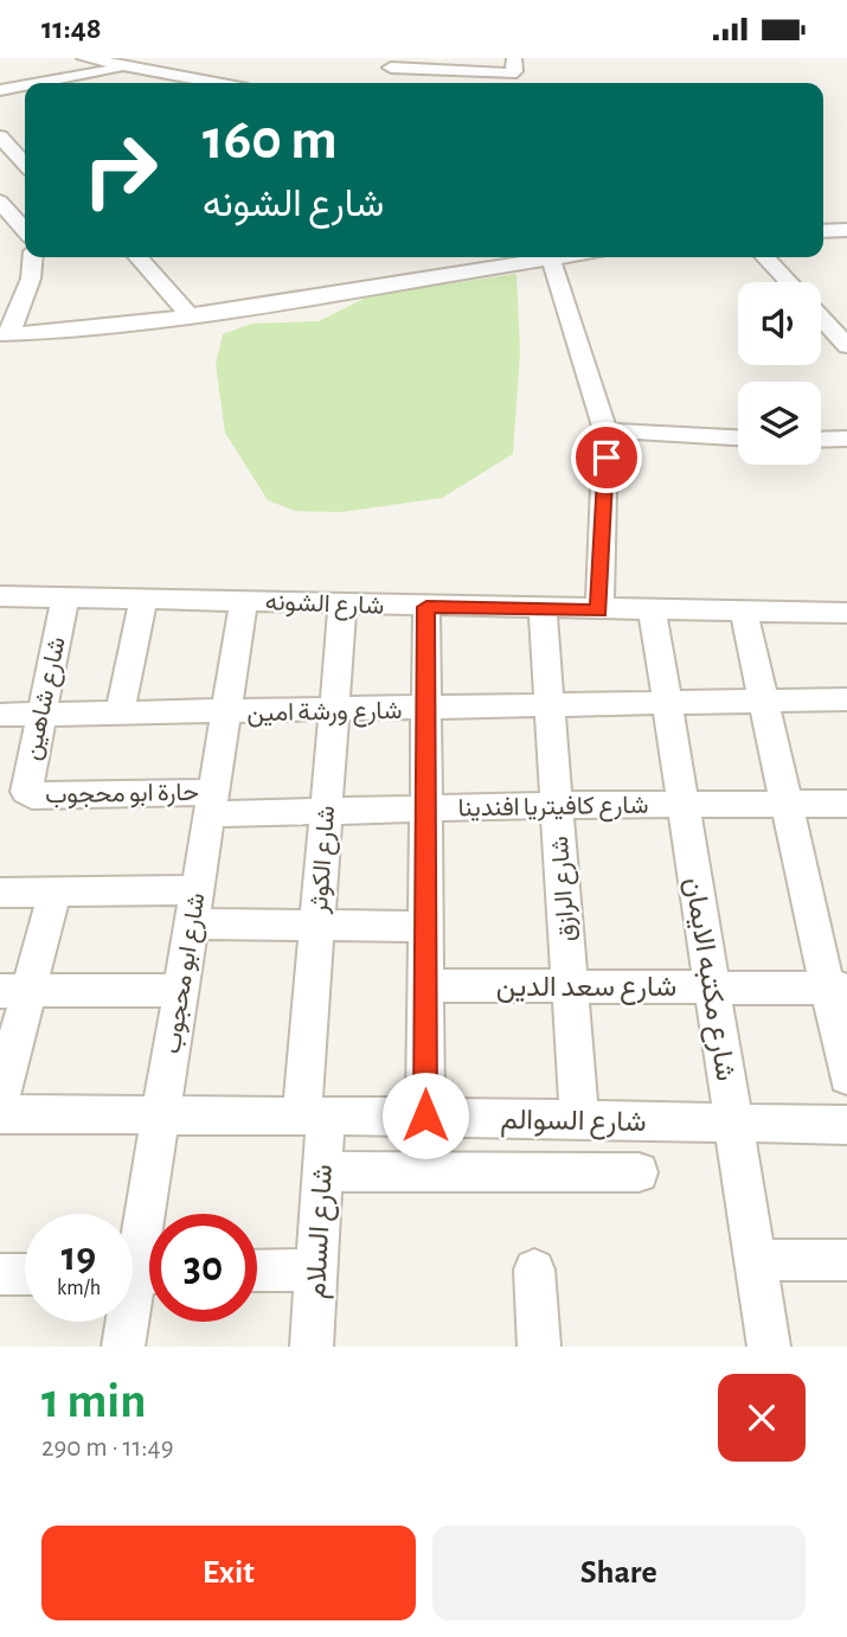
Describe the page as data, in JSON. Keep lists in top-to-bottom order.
{
  "streets": {
    "street": [
      "شارع الشونه",
      "شارع شاهين",
      "شارع ورشة امين",
      "حارة ابو محجوب",
      "شارع كافيتريا افندينا",
      "شارع الكوثر",
      "شارع الرازق",
      "شارع ابو محجوب",
      "شارع مكتبه الايمان",
      "شارع سعد الدين",
      "شارع السوالم",
      "شارع السلام"
    ]
  },
  "crossings": [
    ["شارع الشونه", "شارع شاهين"],
    ["شارع الشونه", "شارع الكوثر"],
    ["شارع الشونه", "شارع الرازق"],
    ["شارع الشونه", "شارع ابو محجوب"],
    ["شارع الشونه", "شارع مكتبه الايمان"],
    ["شارع شاهين", "شارع ورشة امين"],
    ["شارع شاهين", "حارة ابو محجوب"],
    ["شارع ورشة امين", "شارع الكوثر"],
    ["شارع ورشة امين", "شارع الرازق"],
    ["شارع ورشة امين", "شارع ابو محجوب"],
    ["شارع ورشة امين", "شارع مكتبه الايمان"],
    ["حارة ابو محجوب", "شارع كافيتريا افندينا"],
    ["حارة ابو محجوب", "شارع ابو محجوب"],
    ["شارع كافيتريا افندينا", "شارع الكوثر"],
    ["شارع كافيتريا افندينا", "شارع الرازق"],
    ["شارع كافيتريا افندينا", "شارع ابو محجوب"],
    ["شارع كافيتريا افندينا", "شارع مكتبه الايمان"],
    ["شارع الكوثر", "شارع السوالم"],
    ["شارع الكوثر", "شارع السلام"],
    ["شارع الرازق", "شارع سعد الدين"],
    ["شارع الرازق", "شارع السوالم"],
    ["شارع ابو محجوب", "شارع السوالم"],
    ["شارع مكتبه الايمان", "شارع سعد الدين"],
    ["شارع مكتبه الايمان", "شارع السوالم"],
    ["شارع السوالم", "شارع السلام"]
  ],
  "page": {
    "status": "11:48",
    "turn": ["160 m", "شارع الشونه"],
    "speed": "19 km/h",
    "limit": "30",
    "heading": ["1 min", "290 m · 11:49"],
    "buttons": ["Exit", "Share"]
  }
}
